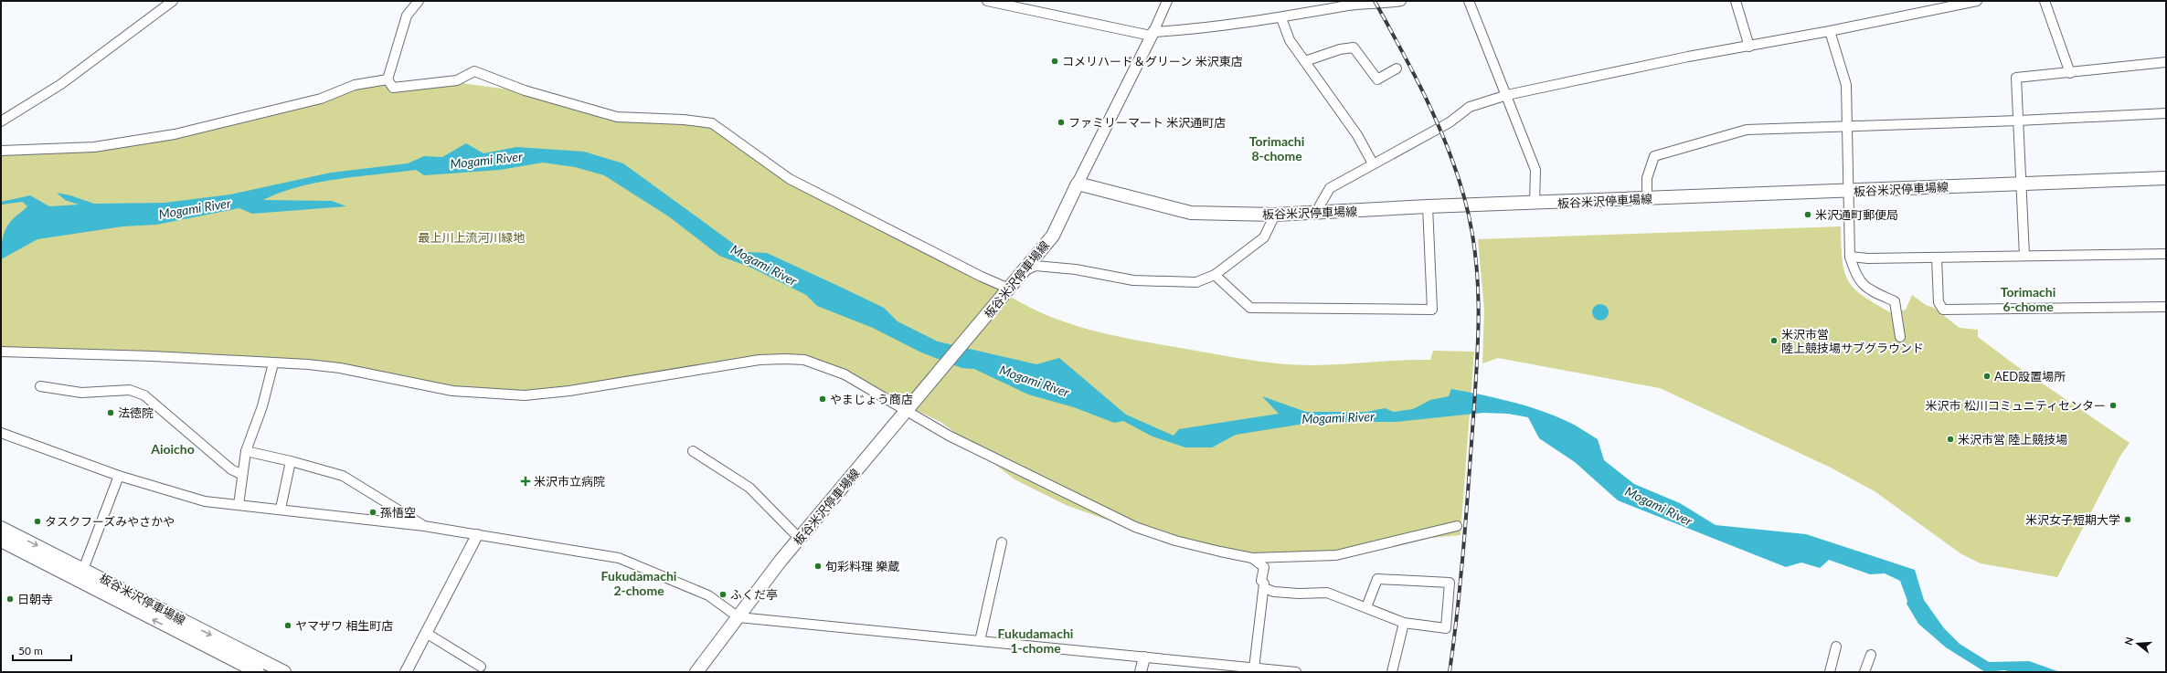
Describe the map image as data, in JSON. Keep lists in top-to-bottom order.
{
  "streets": {
    "main road": ["板谷米沢停車場線"]
  },
  "districts": [
    "Torimachi 8-chome",
    "Torimachi 6-chome",
    "Aioicho",
    "Fukudamachi 2-chome",
    "Fukudamachi 1-chome"
  ],
  "water": ["Mogami River"],
  "parks": ["最上川上流河川緑地"],
  "places": {
    "other": [
      "コメリハード＆グリーン 米沢東店",
      "ファミリーマート 米沢通町店",
      "米沢通町郵便局",
      "米沢市営 陸上競技場サブグラウンド",
      "AED設置場所",
      "やまじょう商店",
      "米沢市 松川コミュニティセンター",
      "法徳院",
      "米沢市営 陸上競技場",
      "孫悟空",
      "米沢女子短期大学",
      "タスクフーズみやさかや",
      "旬彩料理 樂蔵",
      "ふくだ亭",
      "日朝寺",
      "ヤマザワ 相生町店"
    ],
    "health": ["米沢市立病院"]
  },
  "scale_bar": "50 m",
  "north": "left"
}
